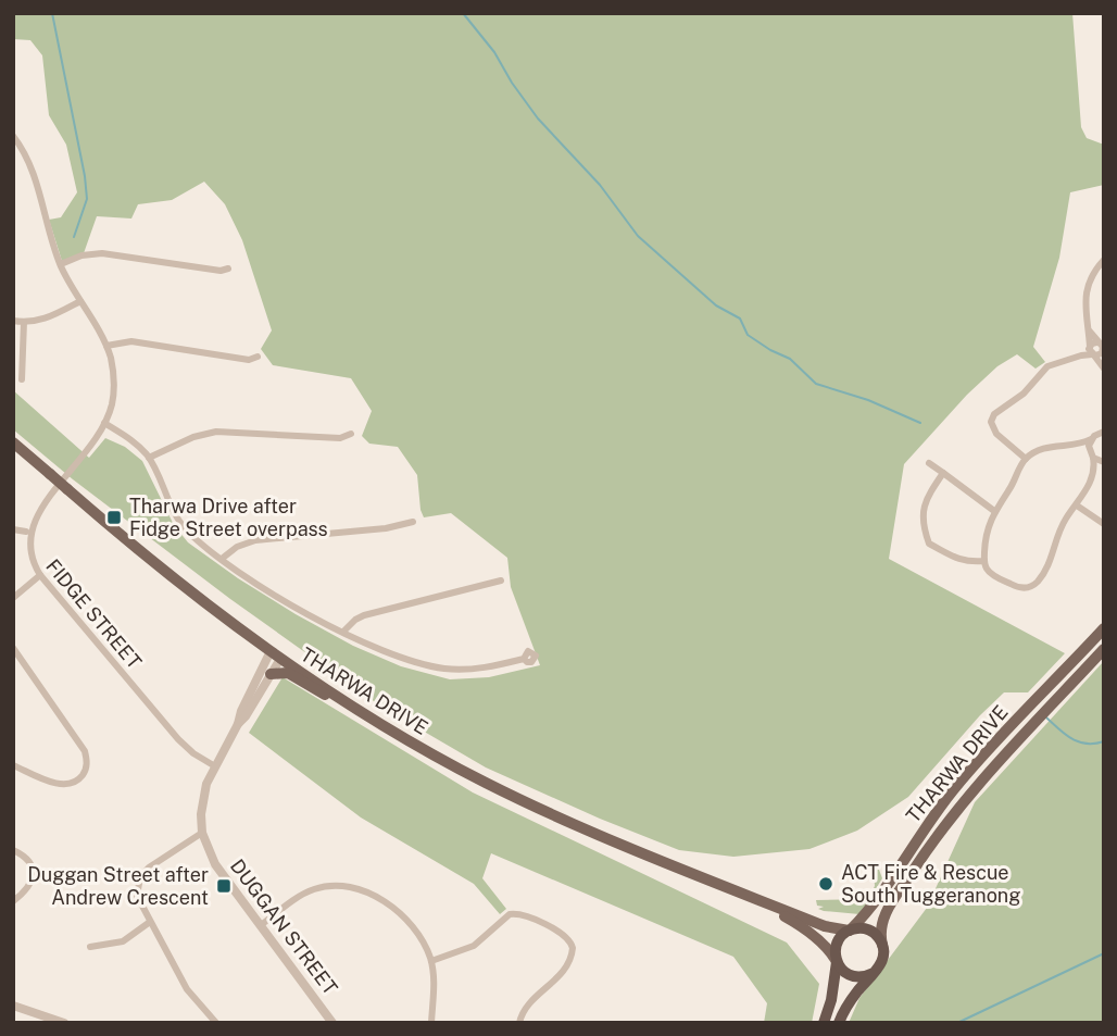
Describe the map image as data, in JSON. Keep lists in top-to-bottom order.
{
  "streets": {
    "main road": ["THARWA DRIVE"],
    "street": ["FIDGE STREET", "DUGGAN STREET"]
  },
  "crossings": [
    ["FIDGE STREET", "DUGGAN STREET"],
    ["THARWA DRIVE", "DUGGAN STREET"]
  ],
  "places": {
    "transit": ["Tharwa Drive after Fidge Street overpass", "Duggan Street after Andrew Crescent"],
    "other": ["ACT Fire & Rescue South Tuggeranong"]
  }
}
